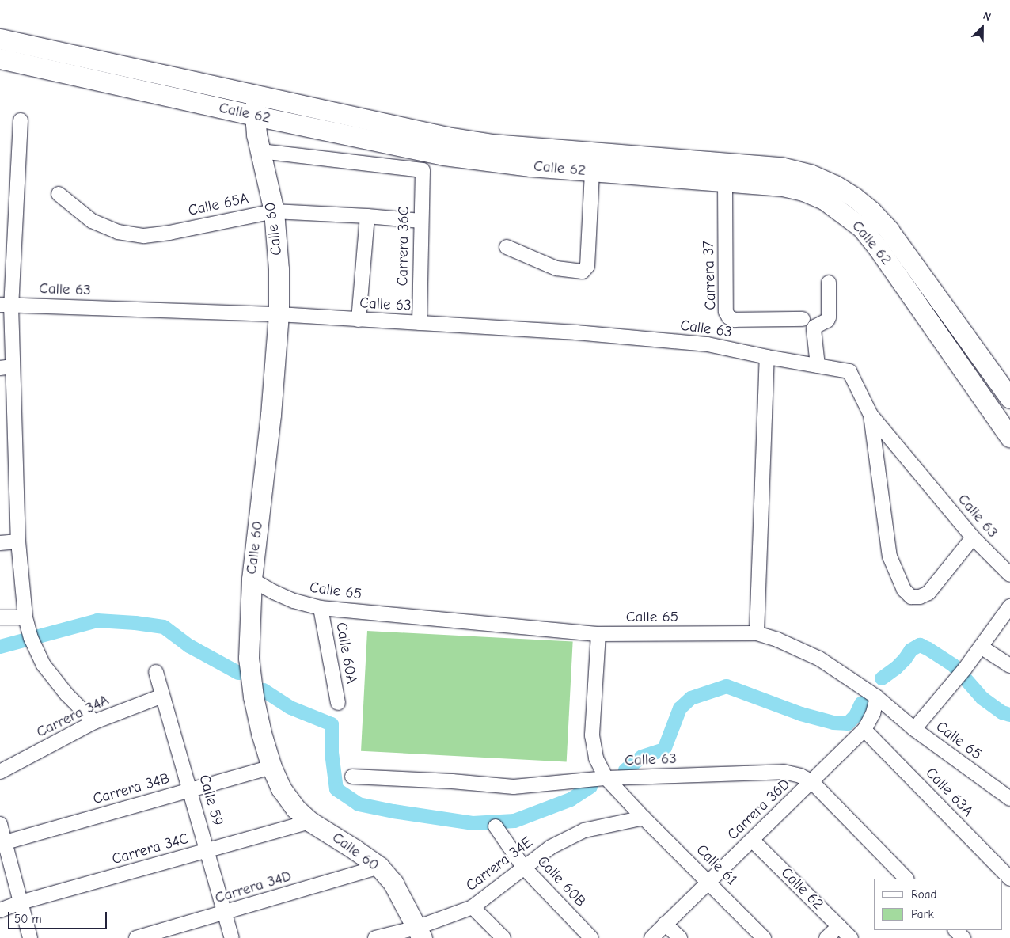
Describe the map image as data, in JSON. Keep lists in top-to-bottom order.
{
  "streets": {
    "main road": ["Calle 62", "Calle 60"],
    "street": [
      "Calle 65A",
      "Carrera 36C",
      "Carrera 37",
      "Calle 63",
      "Calle 65",
      "Calle 60A",
      "Carrera 34A",
      "Carrera 34B",
      "Calle 63A",
      "Calle 59",
      "Carrera 36D",
      "Carrera 34C",
      "Carrera 34E",
      "Calle 61",
      "Calle 60B",
      "Carrera 34D"
    ]
  },
  "crossings": [
    ["Calle 62", "Calle 60"],
    ["Calle 62", "Carrera 37"],
    ["Calle 62", "Carrera 36D"],
    ["Calle 65A", "Calle 60"],
    ["Calle 65A", "Carrera 36C"],
    ["Calle 60", "Carrera 36C"],
    ["Calle 60", "Calle 63"],
    ["Calle 60", "Calle 65"],
    ["Calle 60", "Carrera 34B"],
    ["Calle 60", "Carrera 34C"],
    ["Calle 60", "Carrera 34E"],
    ["Calle 60", "Carrera 34D"],
    ["Carrera 36C", "Calle 63"],
    ["Calle 63", "Carrera 36D"],
    ["Calle 65", "Calle 60A"],
    ["Calle 65", "Carrera 36D"],
    ["Carrera 34A", "Calle 59"],
    ["Carrera 34B", "Calle 59"],
    ["Calle 63A", "Carrera 36D"],
    ["Calle 59", "Carrera 34C"],
    ["Calle 59", "Carrera 34D"],
    ["Carrera 36D", "Calle 61"],
    ["Carrera 34E", "Calle 61"],
    ["Carrera 34E", "Calle 60B"]
  ],
  "legend": ["Road", "Park"],
  "scale_bar": "50 m",
  "north": "top right"
}
